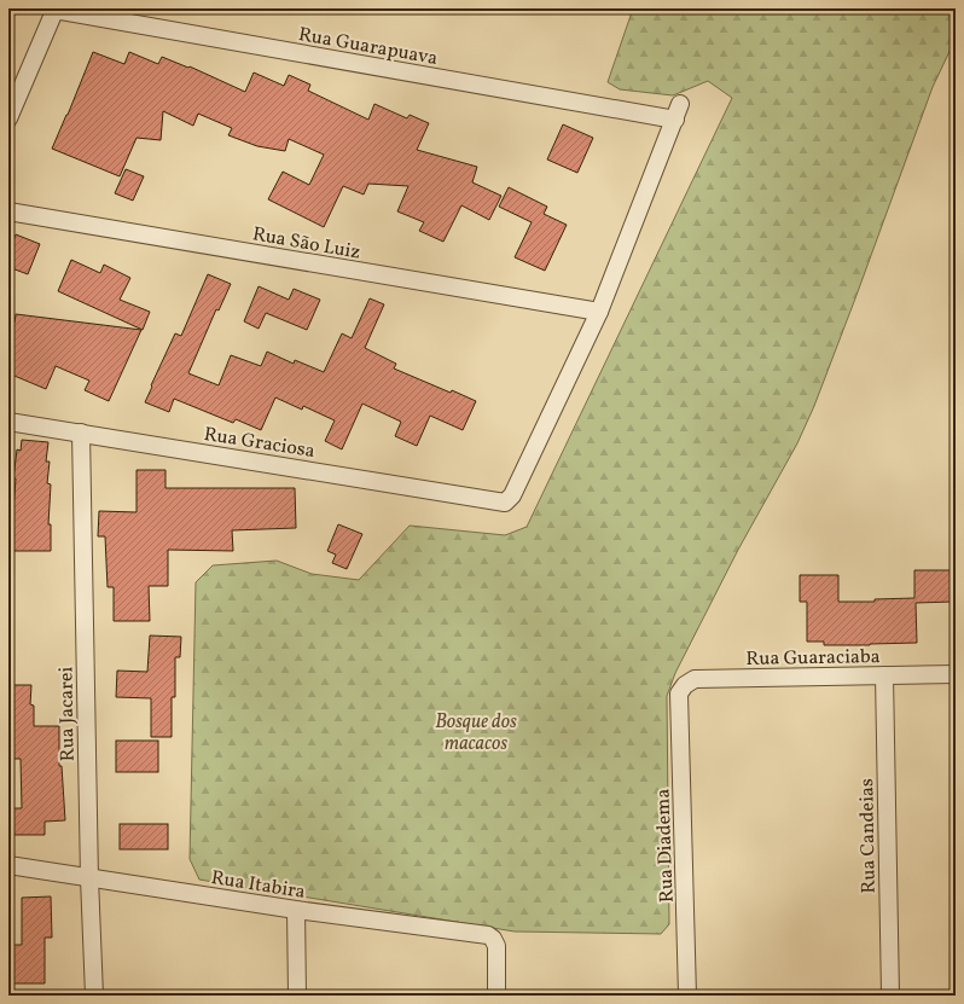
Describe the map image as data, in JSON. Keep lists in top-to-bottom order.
{
  "streets": {
    "street": [
      "Rua Guarapuava",
      "Rua São Luiz",
      "Rua Graciosa",
      "Rua Guaraciaba",
      "Rua Jacarei",
      "Rua Candeias",
      "Rua Diadema",
      "Rua Itabira"
    ]
  },
  "crossings": [
    ["Rua Guarapuava", "Rua São Luiz"],
    ["Rua Guarapuava", "Rua Graciosa"],
    ["Rua São Luiz", "Rua Graciosa"],
    ["Rua Graciosa", "Rua Jacarei"],
    ["Rua Guaraciaba", "Rua Candeias"],
    ["Rua Guaraciaba", "Rua Diadema"],
    ["Rua Jacarei", "Rua Itabira"]
  ],
  "parks": ["Bosque dos macacos"]
}
